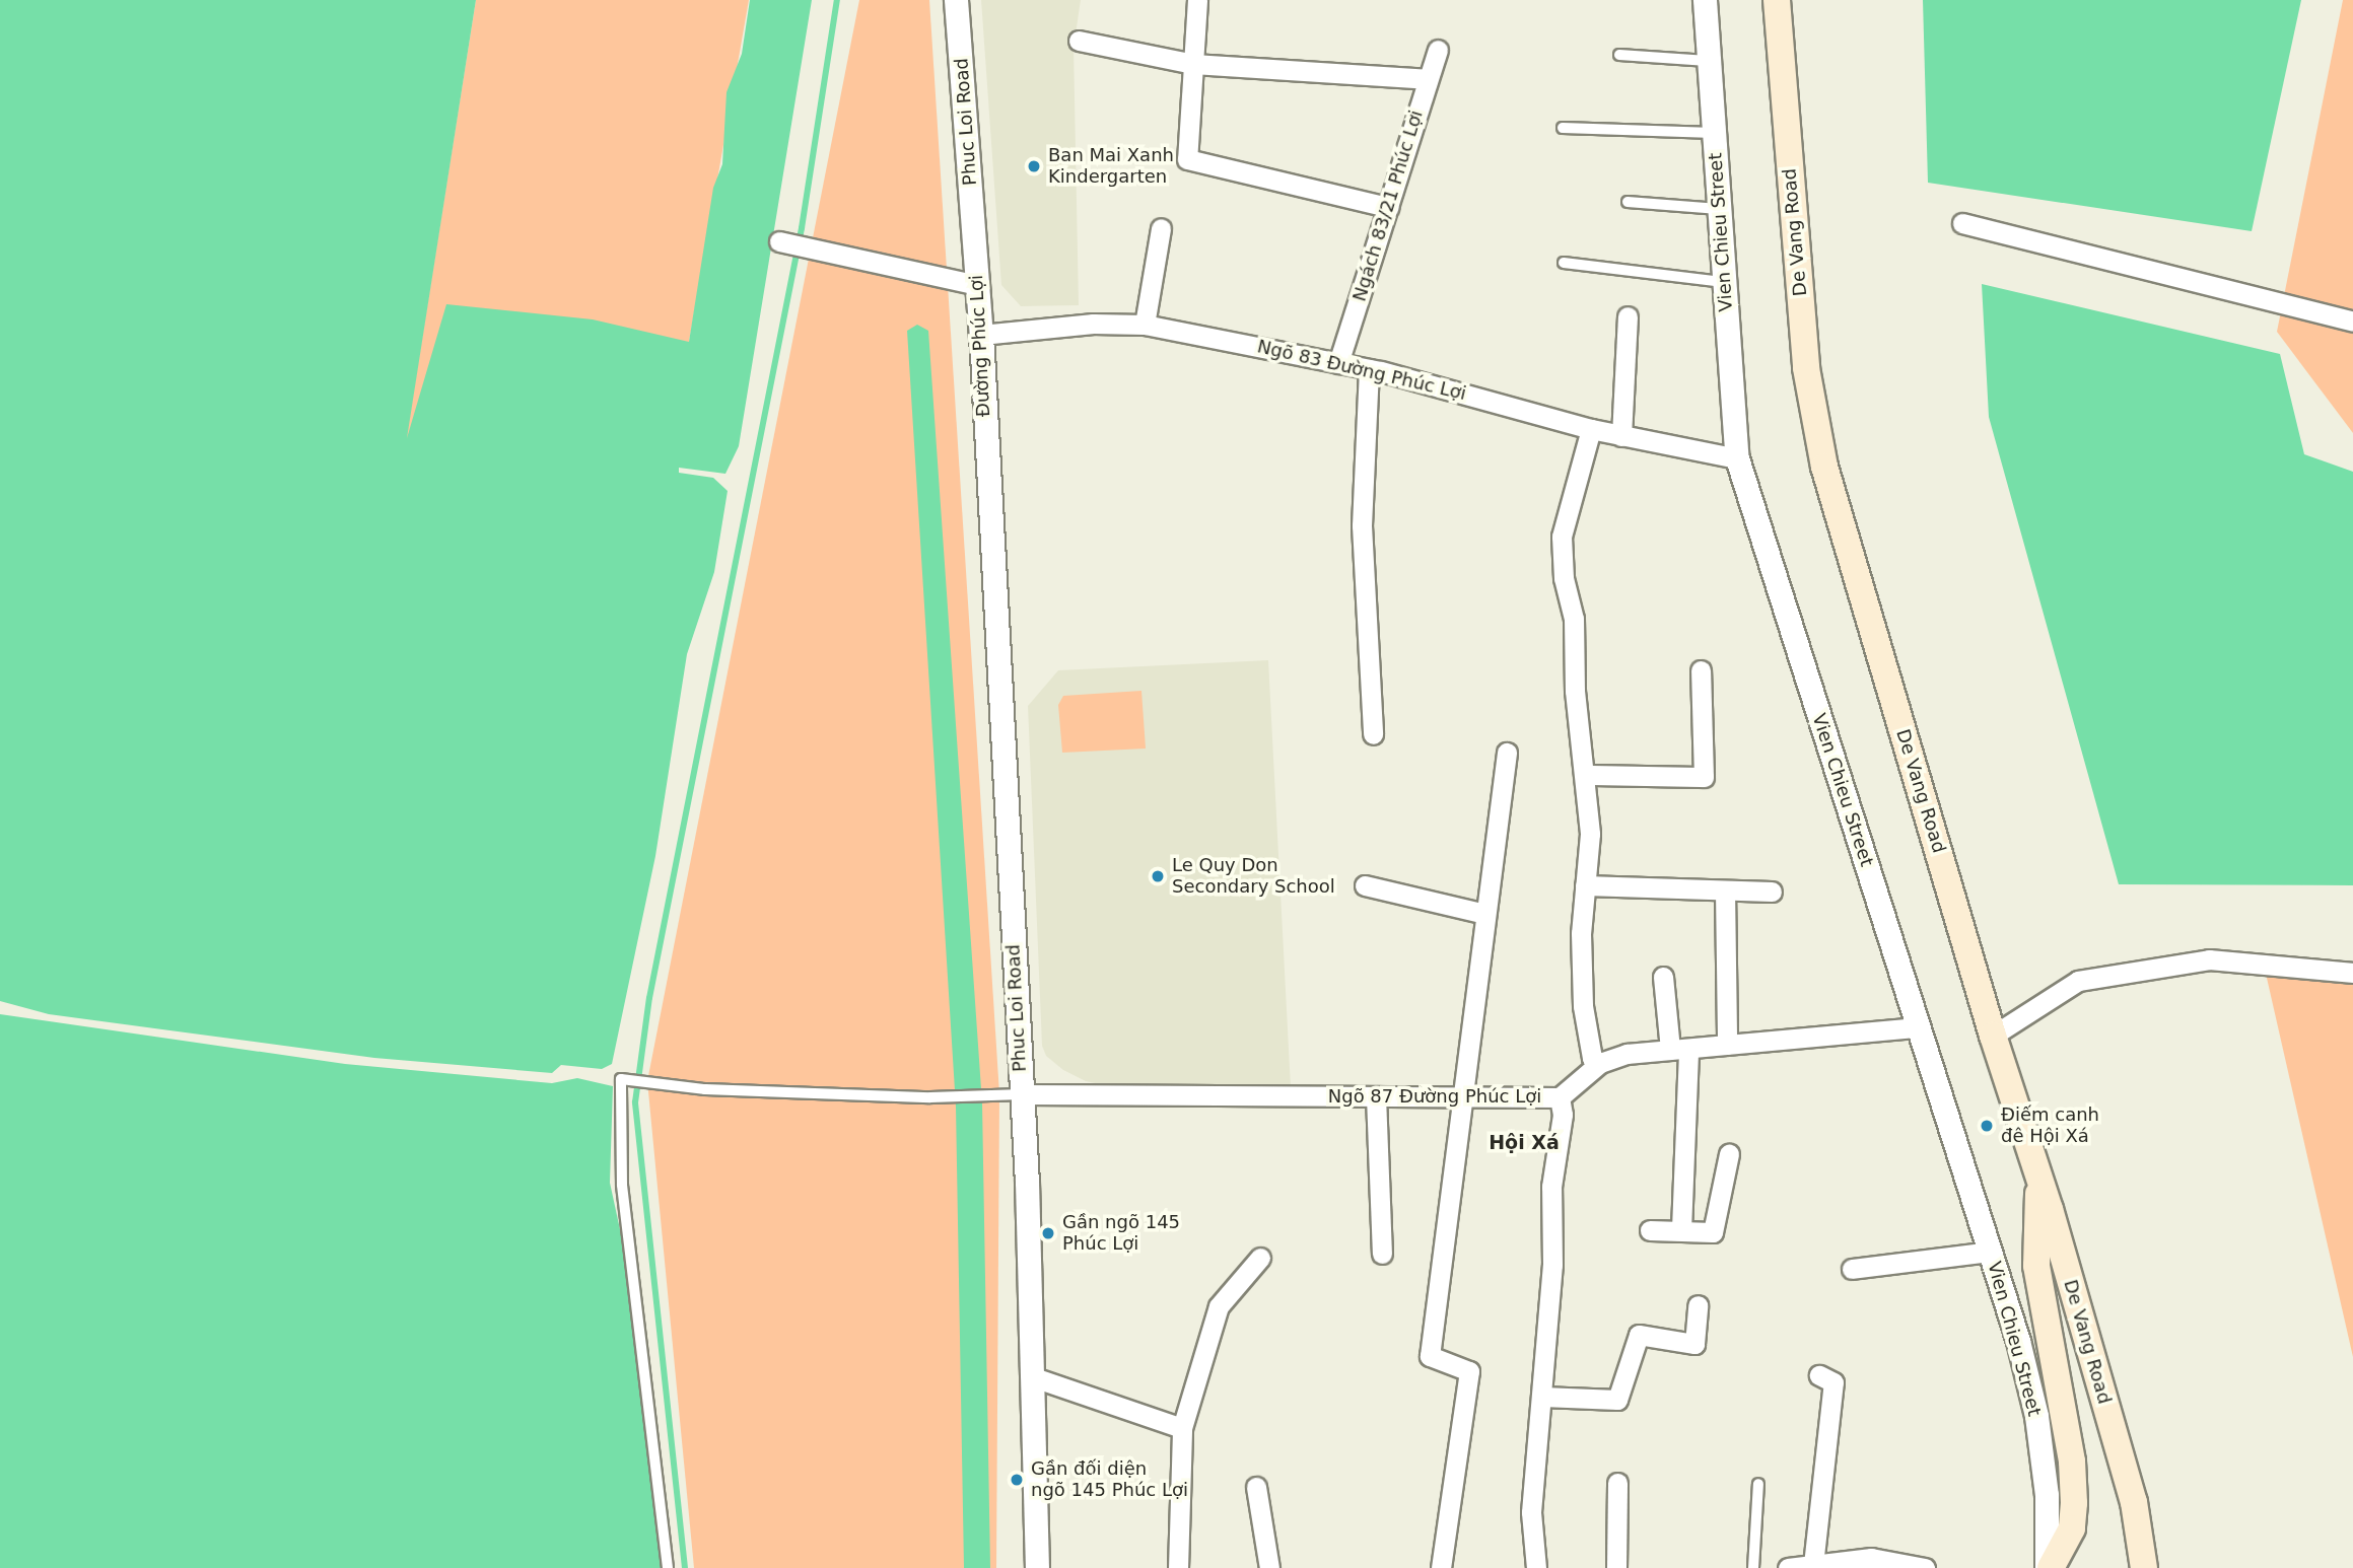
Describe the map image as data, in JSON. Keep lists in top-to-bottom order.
{
  "streets": {
    "main road": ["De Vang Road"],
    "street": [
      "Phuc Loi Road",
      "Ngách 83/21 Phúc Lợi",
      "Vien Chieu Street",
      "Đường Phúc Lợi",
      "Ngõ 83 Đường Phúc Lợi",
      "Ngõ 87 Đường Phúc Lợi"
    ]
  },
  "crossings": [
    ["Phuc Loi Road", "Đường Phúc Lợi"],
    ["Phuc Loi Road", "Ngõ 87 Đường Phúc Lợi"],
    ["Ngách 83/21 Phúc Lợi", "Ngõ 83 Đường Phúc Lợi"],
    ["Vien Chieu Street", "Ngõ 83 Đường Phúc Lợi"],
    ["Vien Chieu Street", "Ngõ 87 Đường Phúc Lợi"],
    ["Đường Phúc Lợi", "Ngõ 83 Đường Phúc Lợi"],
    ["Đường Phúc Lợi", "Ngõ 87 Đường Phúc Lợi"]
  ],
  "districts": ["Hội Xá"],
  "places": [
    "Ban Mai Xanh Kindergarten",
    "Le Quy Don Secondary School",
    "Điếm canh đê Hội Xá",
    "Gần ngõ 145 Phúc Lợi",
    "Gần đối diện ngõ 145 Phúc Lợi"
  ]
}
